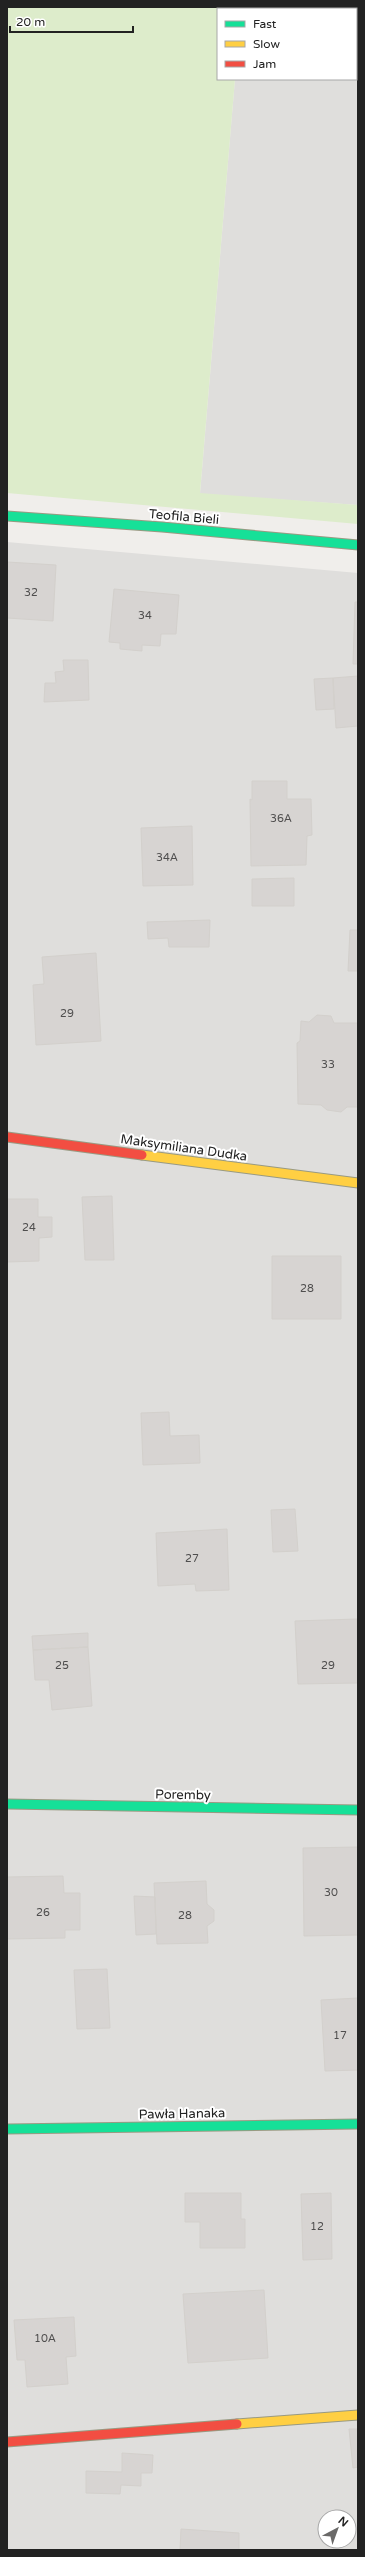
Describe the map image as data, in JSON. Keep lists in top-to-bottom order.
{
  "streets": {
    "street": [
      "Teofila Bieli",
      "Maksymiliana Dudka",
      "Poremby",
      "Pawła Hanaka"
    ]
  },
  "house_numbers": [
    "32",
    "34",
    "36A",
    "34A",
    "29",
    "33",
    "24",
    "28",
    "27",
    "25",
    "29",
    "30",
    "26",
    "28",
    "17",
    "12",
    "10A"
  ],
  "legend": ["Fast", "Slow", "Jam"],
  "scale_bar": "20 m",
  "north": "top right"
}
